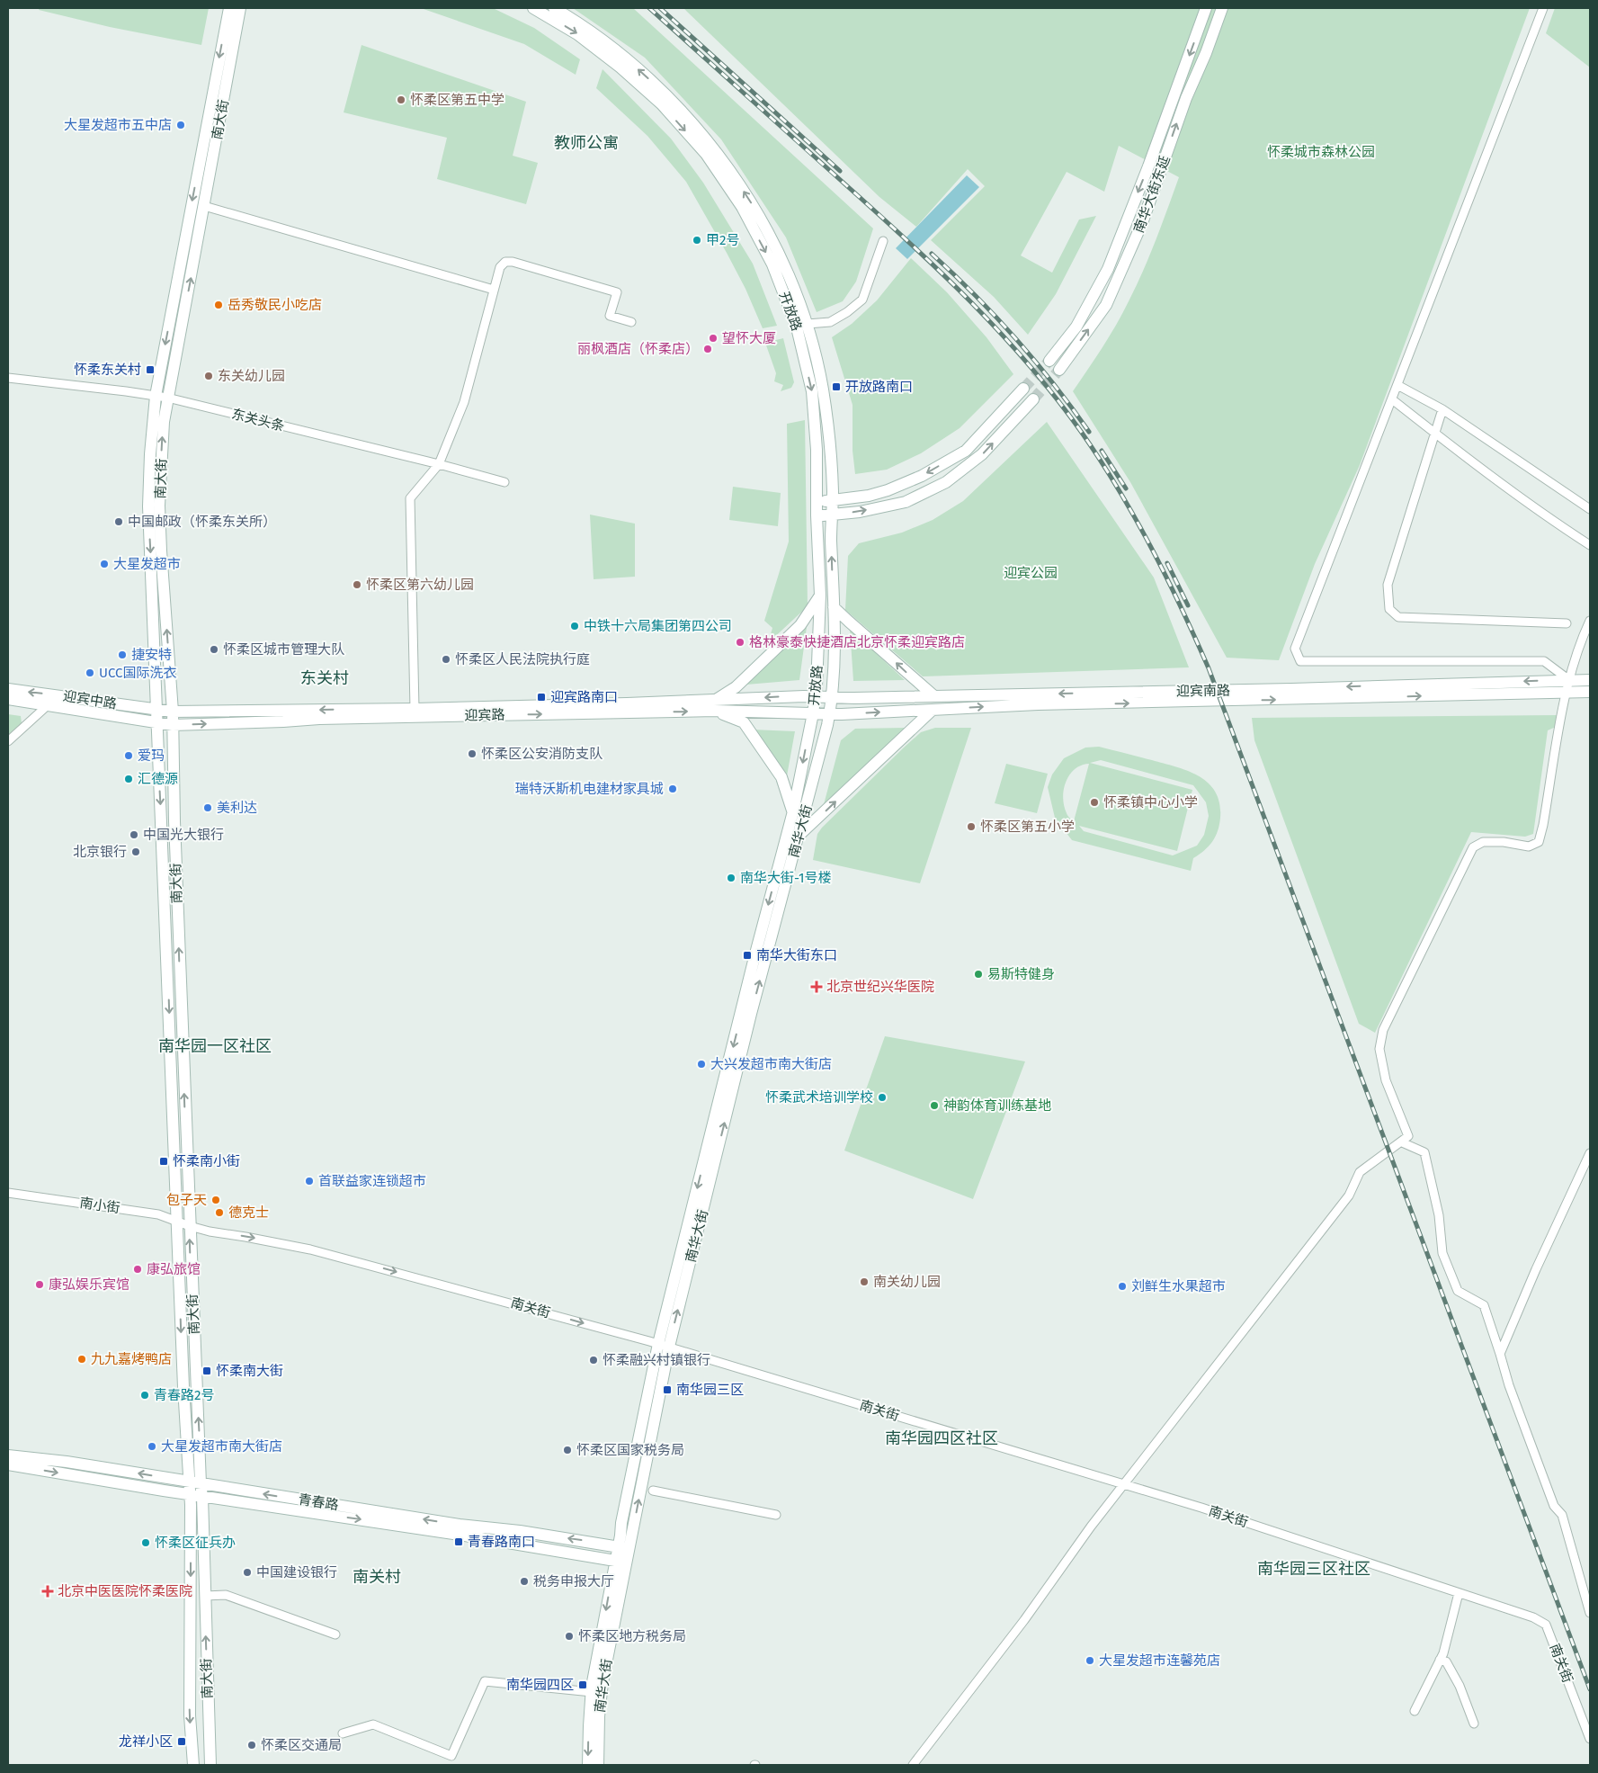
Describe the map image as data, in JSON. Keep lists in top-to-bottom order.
{
  "streets": {
    "main road": [
      "南大街",
      "南华大街东延",
      "开放路",
      "迎宾南路",
      "迎宾中路",
      "迎宾路",
      "南华大街",
      "青春路"
    ],
    "street": ["东关头条", "南小街", "南关街"]
  },
  "crossings": [
    ["南大街", "东关头条"],
    ["南大街", "迎宾中路"],
    ["南大街", "迎宾路"],
    ["南大街", "南小街"],
    ["南大街", "南关街"],
    ["南大街", "青春路"],
    ["开放路", "迎宾南路"],
    ["开放路", "迎宾路"],
    ["开放路", "南华大街"],
    ["迎宾南路", "迎宾路"],
    ["迎宾南路", "南华大街"],
    ["迎宾中路", "迎宾路"],
    ["迎宾路", "南华大街"],
    ["南华大街", "南关街"],
    ["南华大街", "青春路"],
    ["南小街", "南关街"]
  ],
  "districts": [
    "教师公寓",
    "东关村",
    "南华园一区社区",
    "南华园四区社区",
    "南华园三区社区",
    "南关村"
  ],
  "parks": ["怀柔城市森林公园", "迎宾公园"],
  "places": {
    "other": [
      "怀柔区第五中学",
      "大星发超市五中店",
      "甲2号",
      "岳秀敬民小吃店",
      "望怀大厦",
      "丽枫酒店（怀柔店）",
      "东关幼儿园",
      "中国邮政（怀柔东关所）",
      "大星发超市",
      "怀柔区第六幼儿园",
      "中铁十六局集团第四公司",
      "格林豪泰快捷酒店北京怀柔迎宾路店",
      "怀柔区城市管理大队",
      "捷安特",
      "怀柔区人民法院执行庭",
      "UCC国际洗衣",
      "怀柔区公安消防支队",
      "爱玛",
      "汇德源",
      "瑞特沃斯机电建材家具城",
      "怀柔镇中心小学",
      "美利达",
      "怀柔区第五小学",
      "中国光大银行",
      "北京银行",
      "南华大街-1号楼",
      "易斯特健身",
      "大兴发超市南大街店",
      "怀柔武术培训学校",
      "神韵体育训练基地",
      "首联益家连锁超市",
      "包子天",
      "德克士",
      "康弘旅馆",
      "南关幼儿园",
      "康弘娱乐宾馆",
      "刘鲜生水果超市",
      "九九嘉烤鸭店",
      "怀柔融兴村镇银行",
      "青春路2号",
      "大星发超市南大街店",
      "怀柔区国家税务局",
      "怀柔区征兵办",
      "中国建设银行",
      "税务申报大厅",
      "怀柔区地方税务局",
      "大星发超市连馨苑店",
      "怀柔区交通局"
    ],
    "transit": [
      "怀柔东关村",
      "开放路南口",
      "迎宾路南口",
      "南华大街东口",
      "怀柔南小街",
      "怀柔南大街",
      "南华园三区",
      "青春路南口",
      "南华园四区",
      "龙祥小区"
    ],
    "health": ["北京世纪兴华医院", "北京中医医院怀柔医院"]
  }
}
